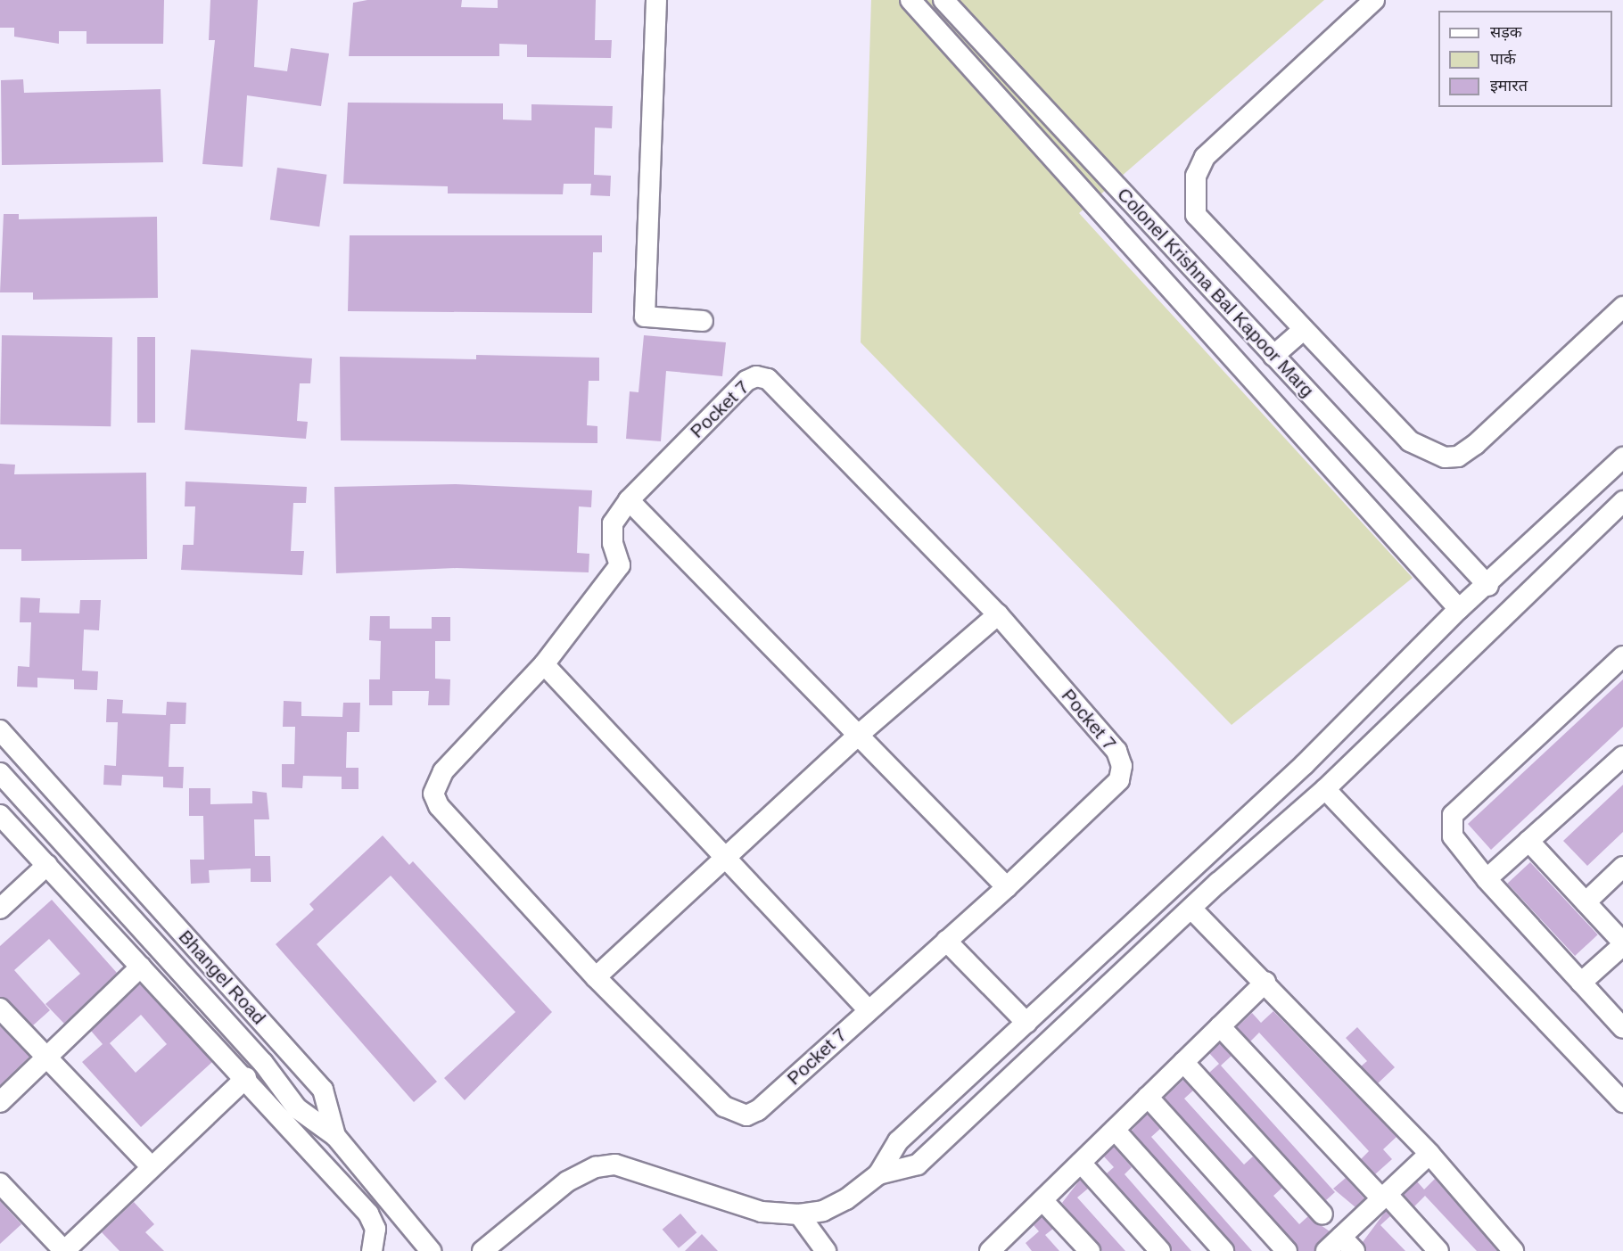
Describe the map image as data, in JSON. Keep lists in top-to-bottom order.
{
  "streets": {
    "street": ["Colonel Krishna Bal Kapoor Marg", "Pocket 7", "Bhangel Road"]
  },
  "legend": ["सड़क", "पार्क", "इमारत"]
}
